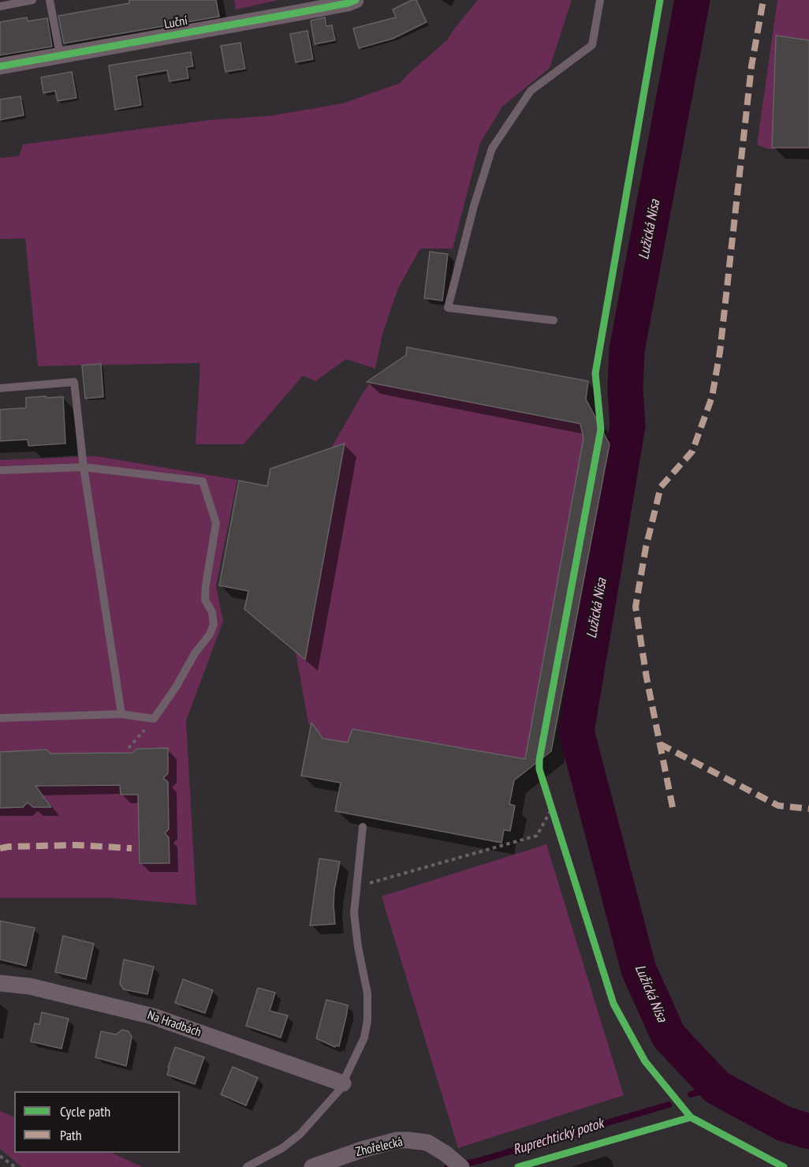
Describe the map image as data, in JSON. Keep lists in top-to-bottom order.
{
  "streets": {
    "street": ["Luční", "Na Hradbách", "Zhořelecká"]
  },
  "water": ["Lužická Nisa", "Ruprechtický potok"],
  "legend": ["Cycle path", "Path"]
}
